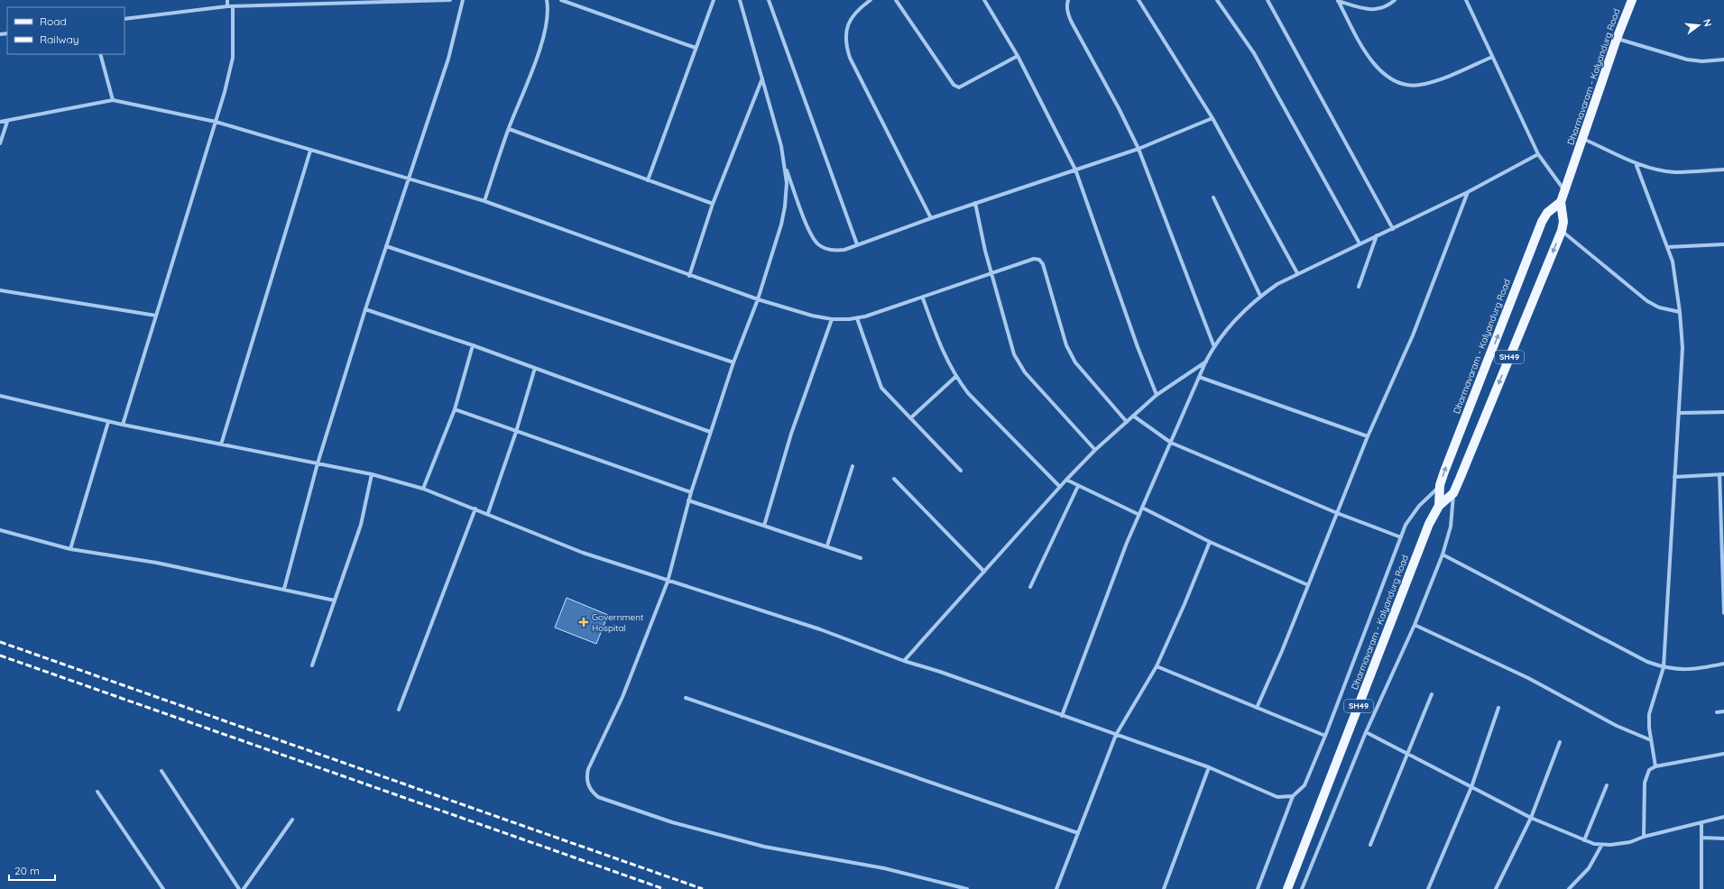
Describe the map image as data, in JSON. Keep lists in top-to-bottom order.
{
  "streets": {
    "main road": ["Dharmavaram - Kalyandurg Road", "SH49"]
  },
  "places": {
    "health": ["Government Hospital"]
  },
  "legend": ["Road", "Railway"],
  "scale_bar": "20 m",
  "north": "right"
}
